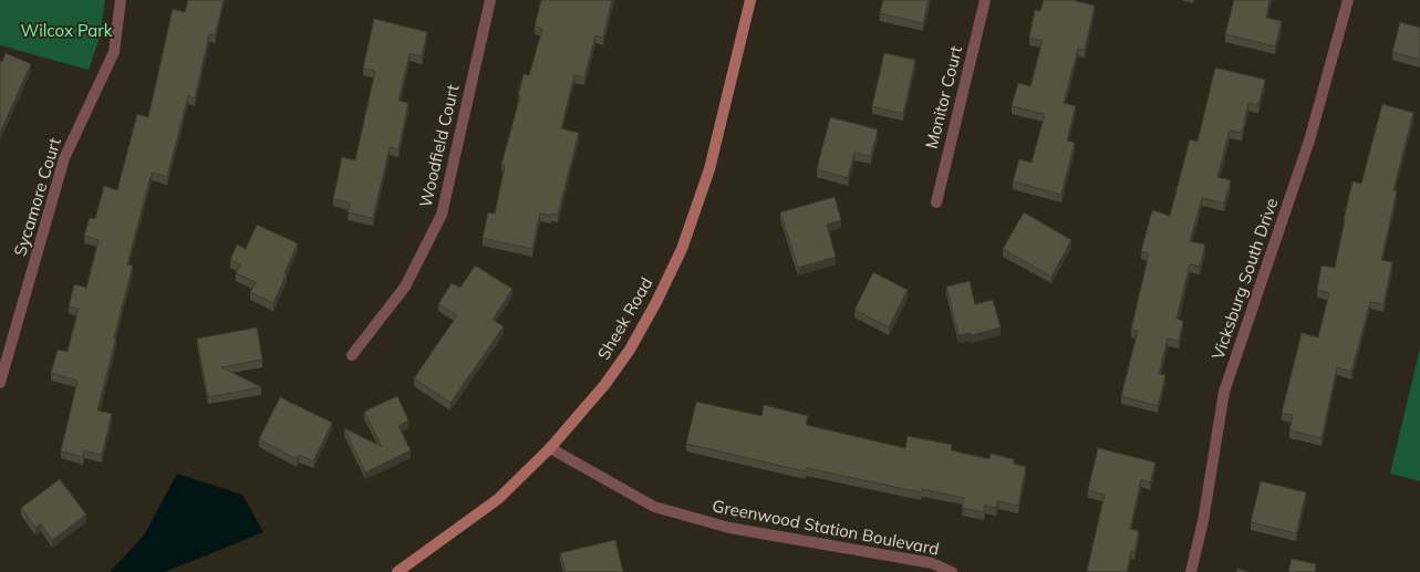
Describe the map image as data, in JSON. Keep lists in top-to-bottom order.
{
  "streets": {
    "street": [
      "Monitor Court",
      "Woodfield Court",
      "Sycamore Court",
      "Vicksburg South Drive",
      "Sheek Road",
      "Greenwood Station Boulevard"
    ]
  },
  "crossings": [
    ["Sheek Road", "Greenwood Station Boulevard"]
  ],
  "parks": ["Wilcox Park"]
}
